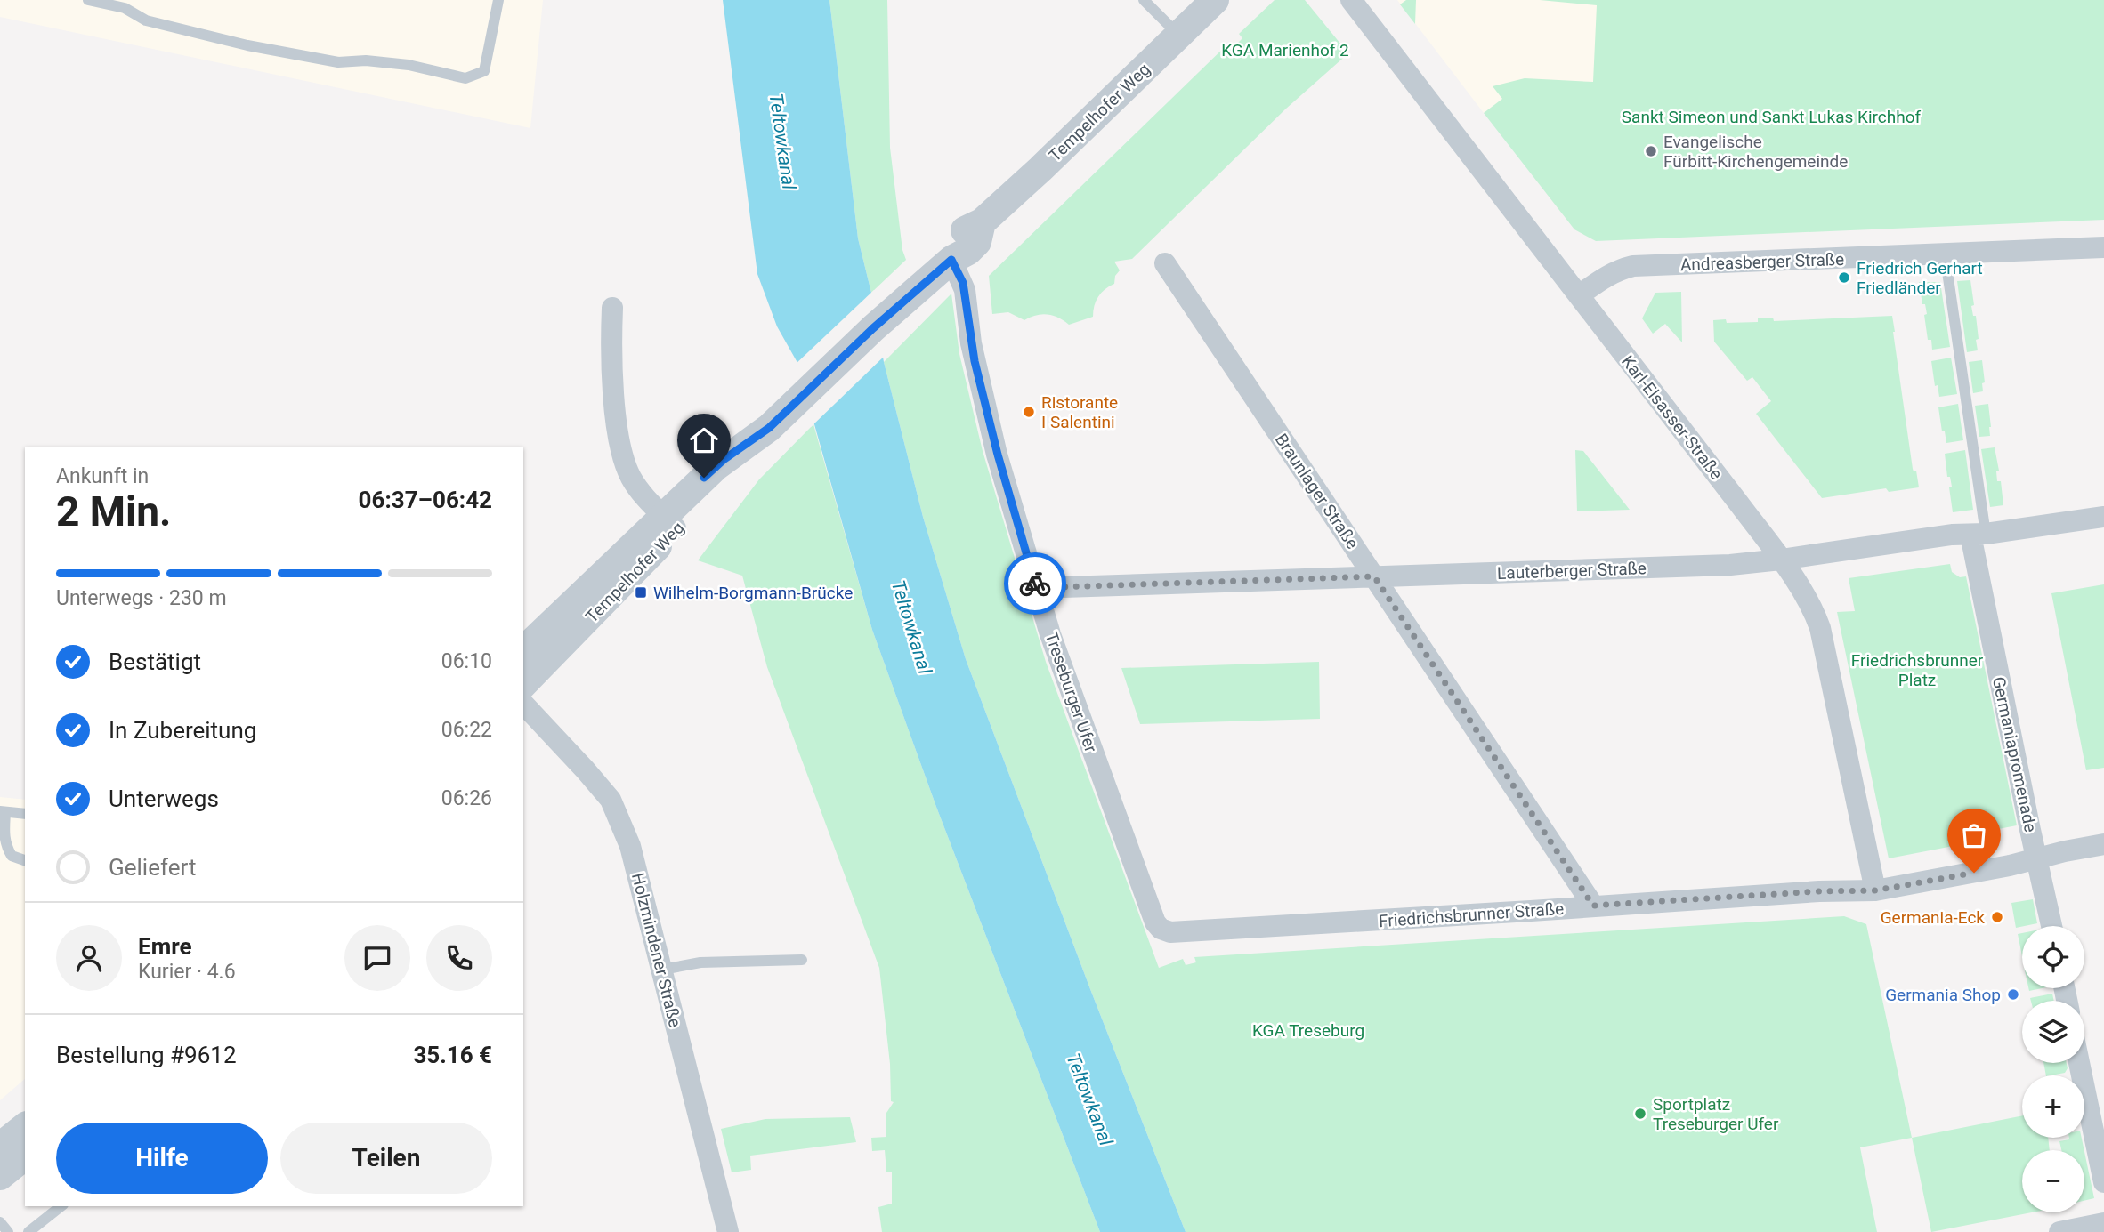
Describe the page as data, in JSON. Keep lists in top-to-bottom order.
{
  "streets": {
    "street": [
      "Tempelhofer Weg",
      "Andreasberger Straße",
      "Karl-Elsasser-Straße",
      "Braunlager Straße",
      "Lauterberger Straße",
      "Treseburger Ufer",
      "Germaniapromenade",
      "Friedrichsbrunner Straße",
      "Holzmindener Straße"
    ]
  },
  "crossings": [
    ["Tempelhofer Weg", "Treseburger Ufer"],
    ["Andreasberger Straße", "Karl-Elsasser-Straße"],
    ["Karl-Elsasser-Straße", "Lauterberger Straße"],
    ["Karl-Elsasser-Straße", "Friedrichsbrunner Straße"],
    ["Braunlager Straße", "Lauterberger Straße"],
    ["Braunlager Straße", "Friedrichsbrunner Straße"],
    ["Lauterberger Straße", "Treseburger Ufer"],
    ["Lauterberger Straße", "Germaniapromenade"],
    ["Treseburger Ufer", "Friedrichsbrunner Straße"],
    ["Germaniapromenade", "Friedrichsbrunner Straße"]
  ],
  "water": ["Teltowkanal"],
  "parks": [
    "KGA Marienhof 2",
    "Sankt Simeon und Sankt Lukas Kirchhof",
    "Friedrichsbrunner Platz",
    "KGA Treseburg"
  ],
  "places": {
    "other": [
      "Evangelische Fürbitt-Kirchengemeinde",
      "Friedrich Gerhart Friedländer",
      "Ristorante I Salentini",
      "Germania-Eck",
      "Germania Shop",
      "Sportplatz Treseburger Ufer"
    ],
    "transit": ["Wilhelm-Borgmann-Brücke"]
  },
  "page": {
    "heading": ["2 Min.", "Ankunft in", "06:37–06:42"],
    "panel": [
      "Emre",
      "Kurier · 4.6",
      "Bestellung #9612",
      "35.16 €"
    ],
    "bar": "Unterwegs · 230 m",
    "list": [
      ["Bestätigt", "06:10"],
      ["In Zubereitung", "06:22"],
      ["Unterwegs", "06:26"],
      "Geliefert"
    ],
    "map_buttons": ["+", "−"],
    "buttons": ["Hilfe", "Teilen"]
  }
}
